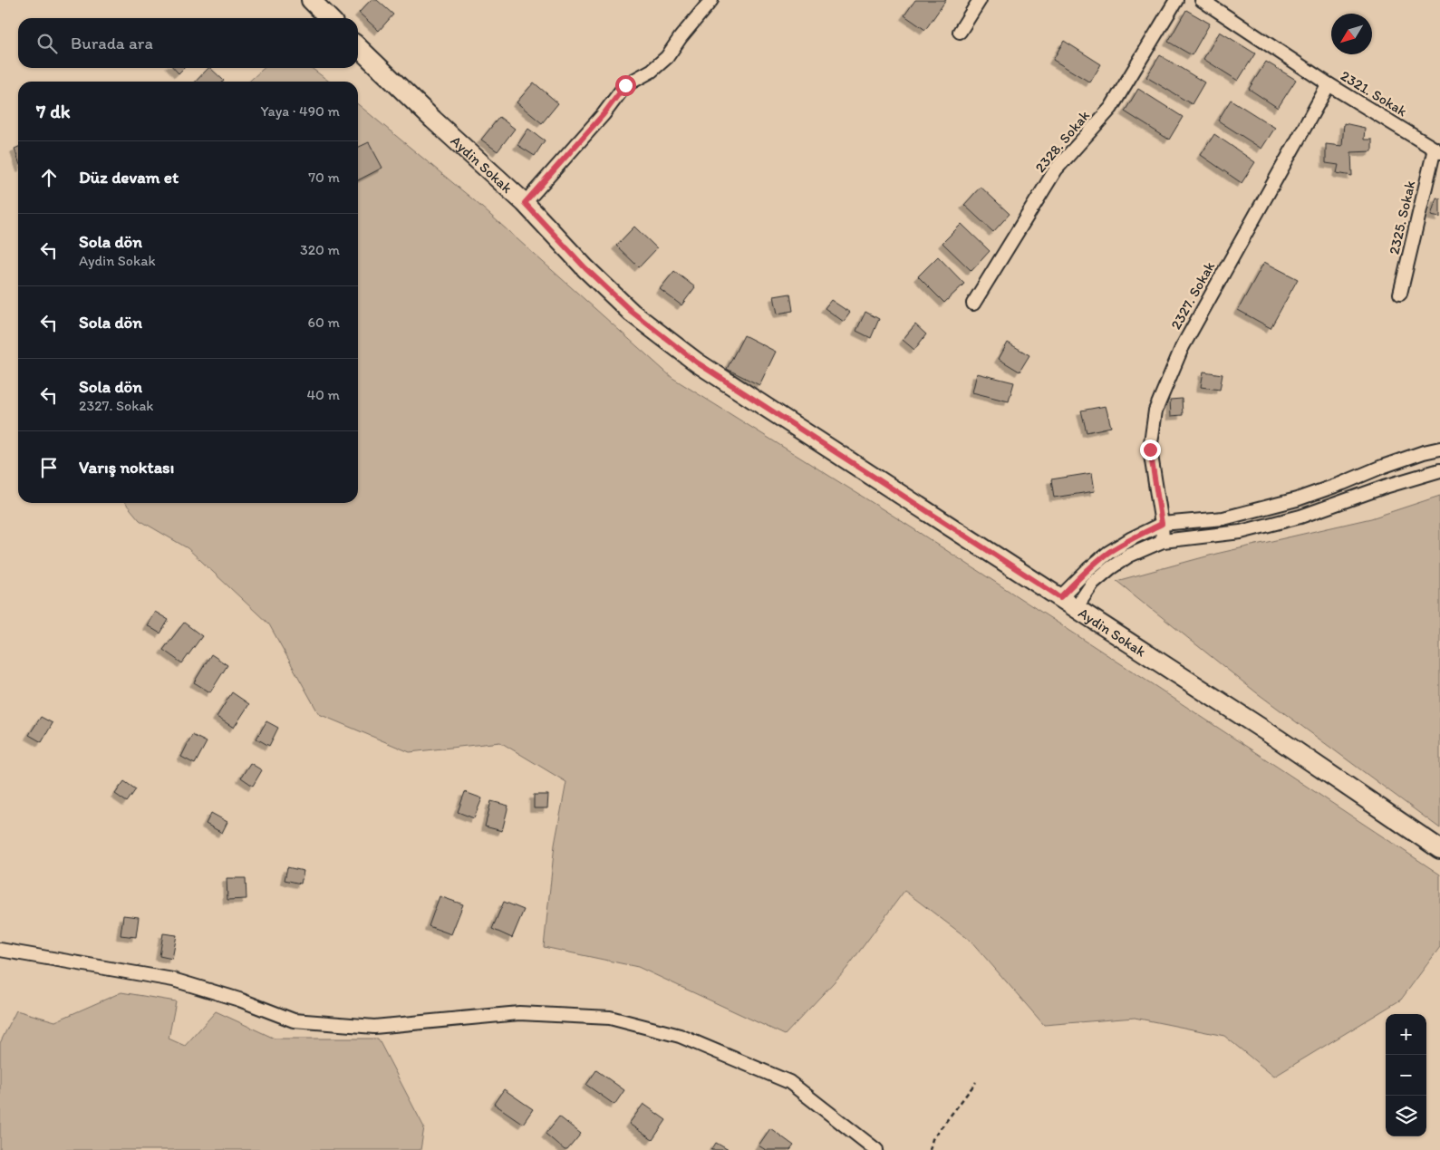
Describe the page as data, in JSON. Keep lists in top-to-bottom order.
{
  "streets": {
    "street": [
      "2321. Sokak",
      "2328. Sokak",
      "Aydin Sokak",
      "2325. Sokak",
      "2327. Sokak"
    ]
  },
  "crossings": [
    ["2321. Sokak", "2325. Sokak"],
    ["2321. Sokak", "2327. Sokak"]
  ],
  "north": "bottom left",
  "page": {
    "search": "Burada ara",
    "heading": ["7 dk", "Yaya · 490 m"],
    "list": [
      ["Düz devam et", "70 m"],
      ["Sola dön", "Aydin Sokak", "320 m"],
      ["Sola dön", "60 m"],
      ["Sola dön", "2327. Sokak", "40 m"],
      "Varış noktası"
    ],
    "map_buttons": ["+", "−"]
  }
}
